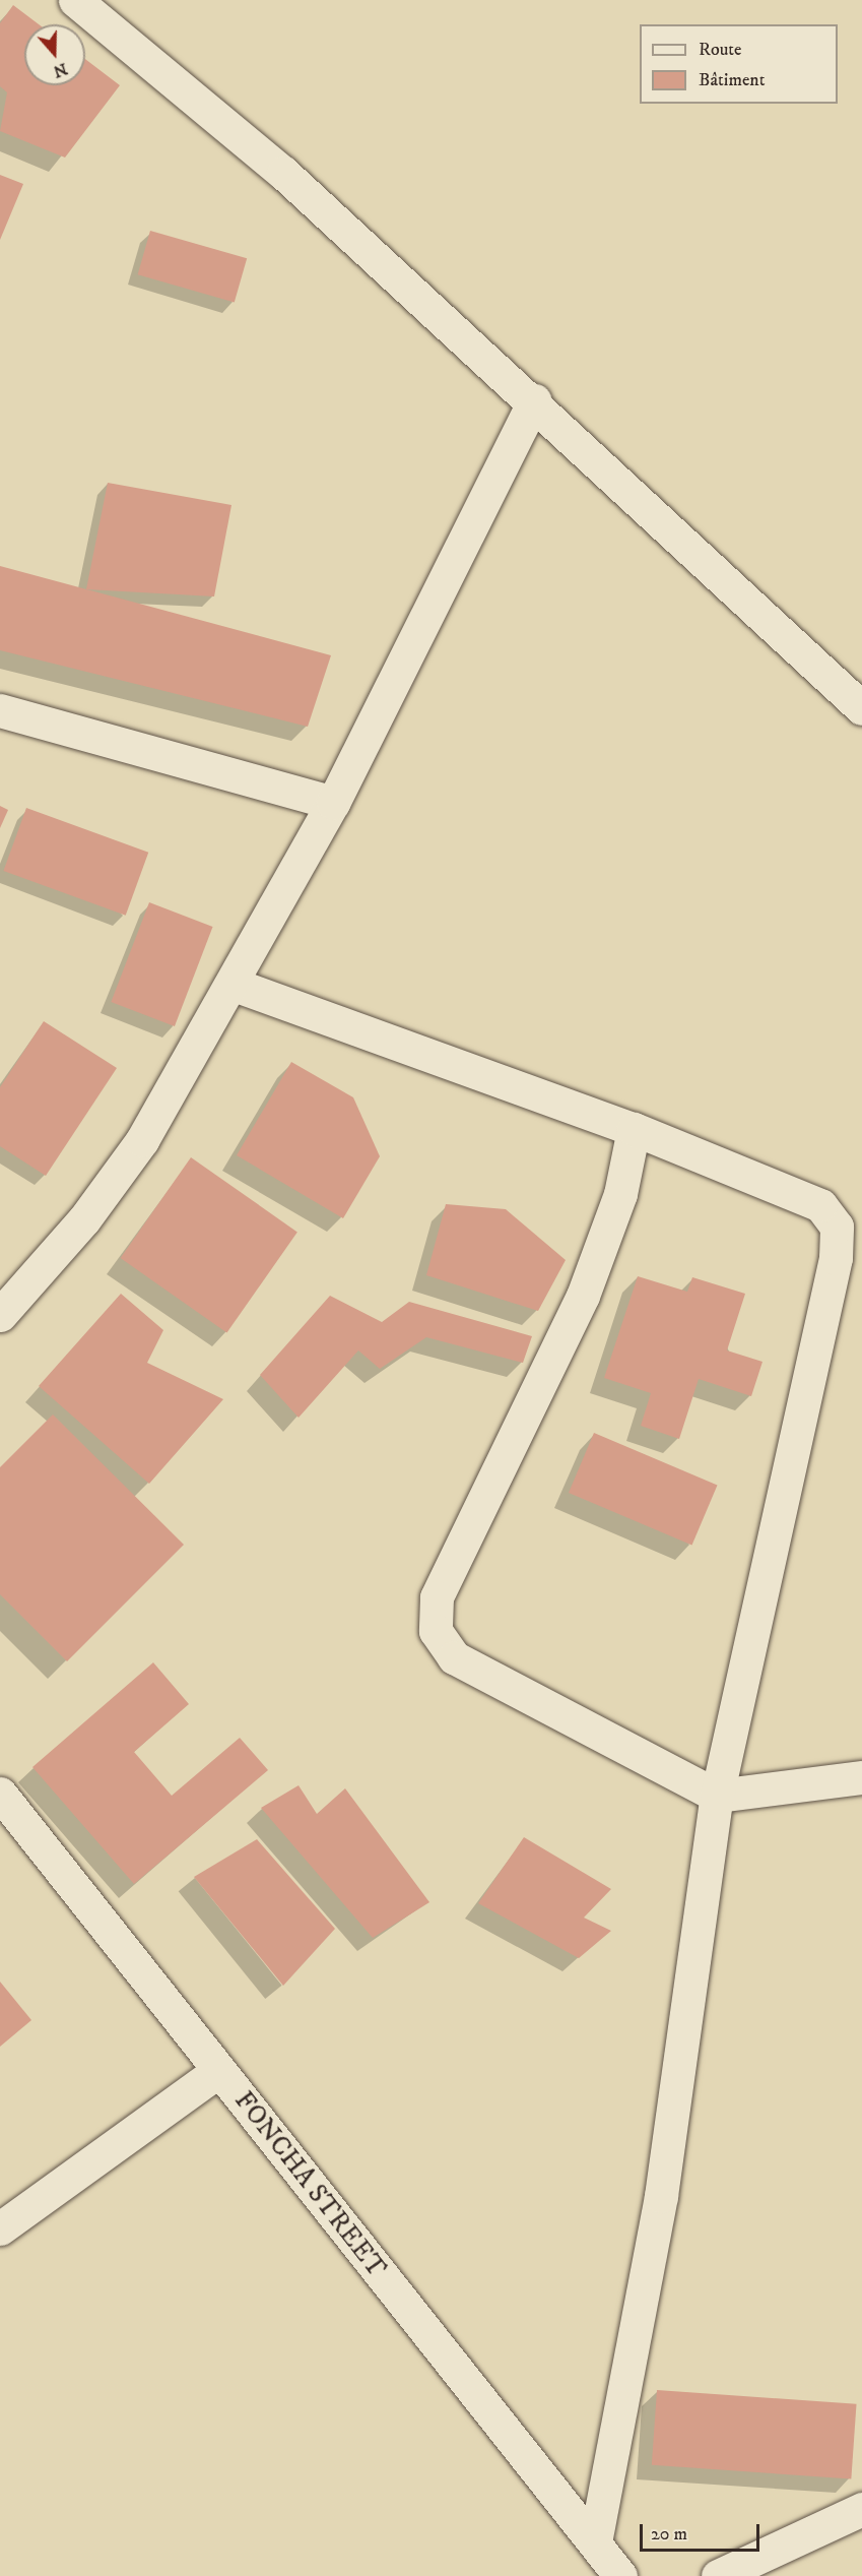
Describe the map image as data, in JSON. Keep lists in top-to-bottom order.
{
  "streets": {
    "street": ["FONCHA STREET"]
  },
  "legend": ["Route", "Bâtiment"],
  "scale_bar": "20 m",
  "north": "bottom"
}
